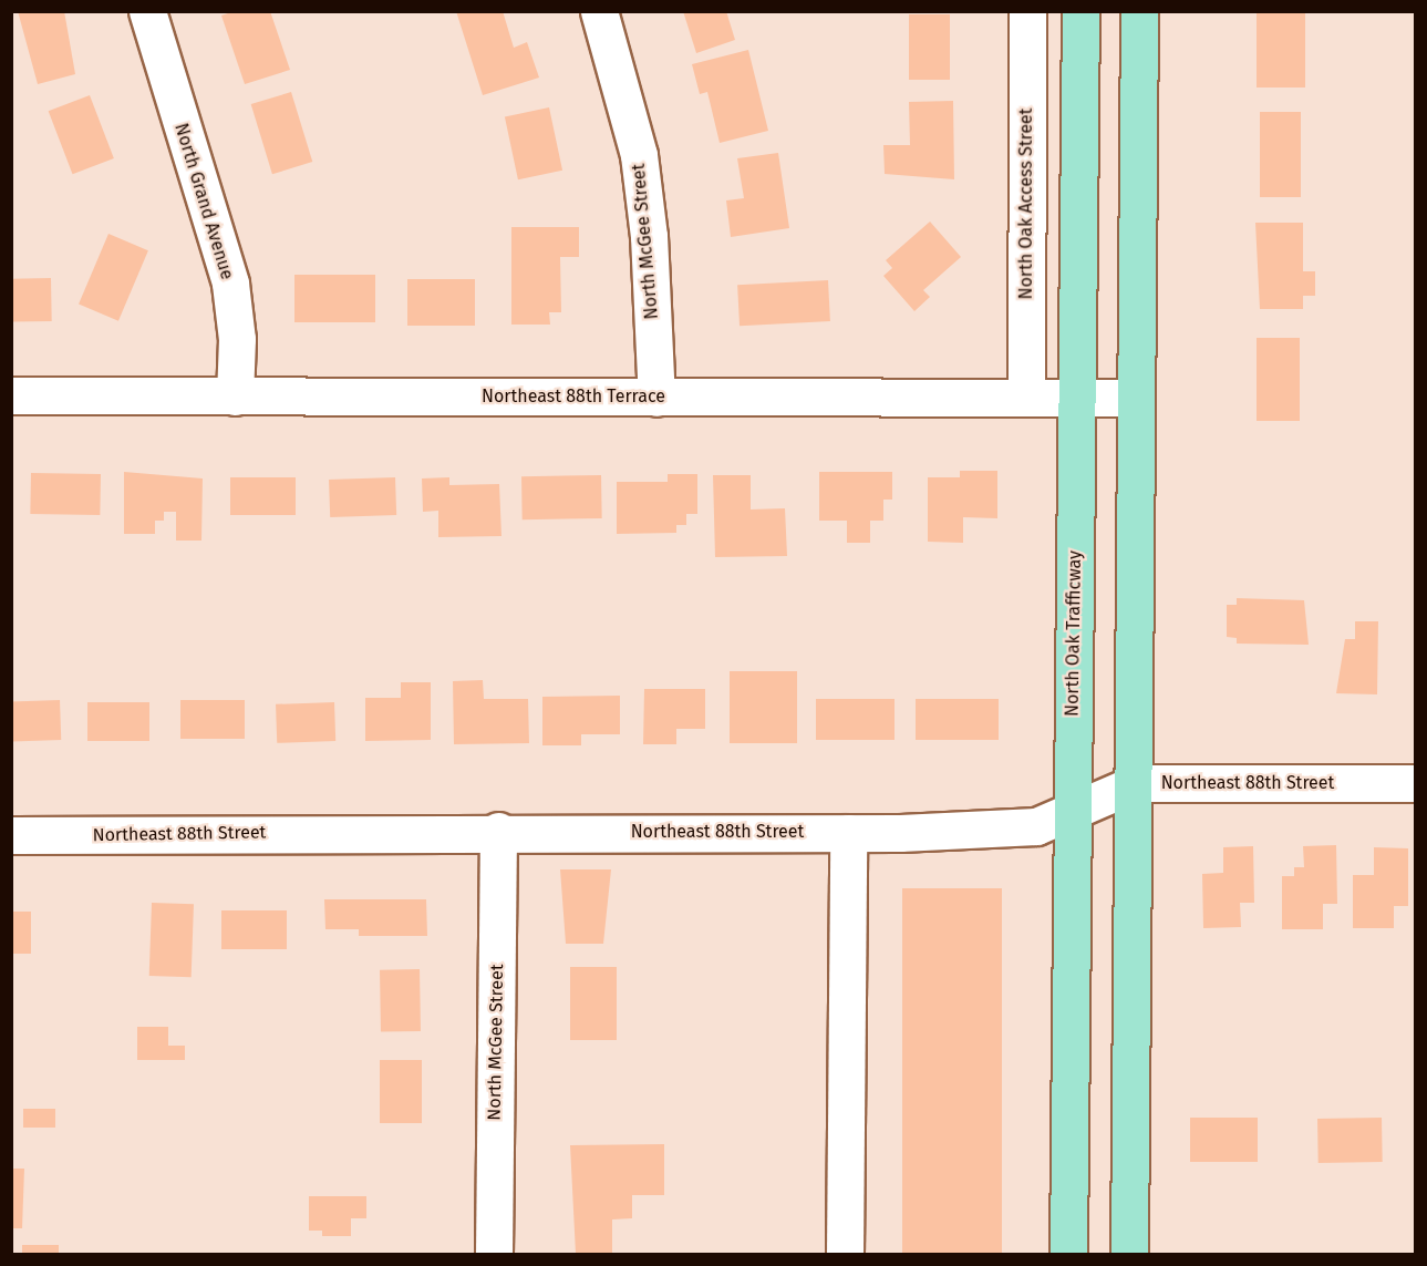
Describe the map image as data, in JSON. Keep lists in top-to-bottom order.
{
  "streets": {
    "main road": ["North Oak Trafficway"],
    "street": [
      "North Grand Avenue",
      "North Oak Access Street",
      "North McGee Street",
      "Northeast 88th Terrace",
      "Northeast 88th Street"
    ]
  },
  "crossings": [
    ["North Grand Avenue", "Northeast 88th Terrace"],
    ["North Oak Access Street", "Northeast 88th Terrace"],
    ["North McGee Street", "Northeast 88th Terrace"],
    ["North McGee Street", "Northeast 88th Street"],
    ["Northeast 88th Terrace", "North Oak Trafficway"],
    ["North Oak Trafficway", "Northeast 88th Street"]
  ]
}
